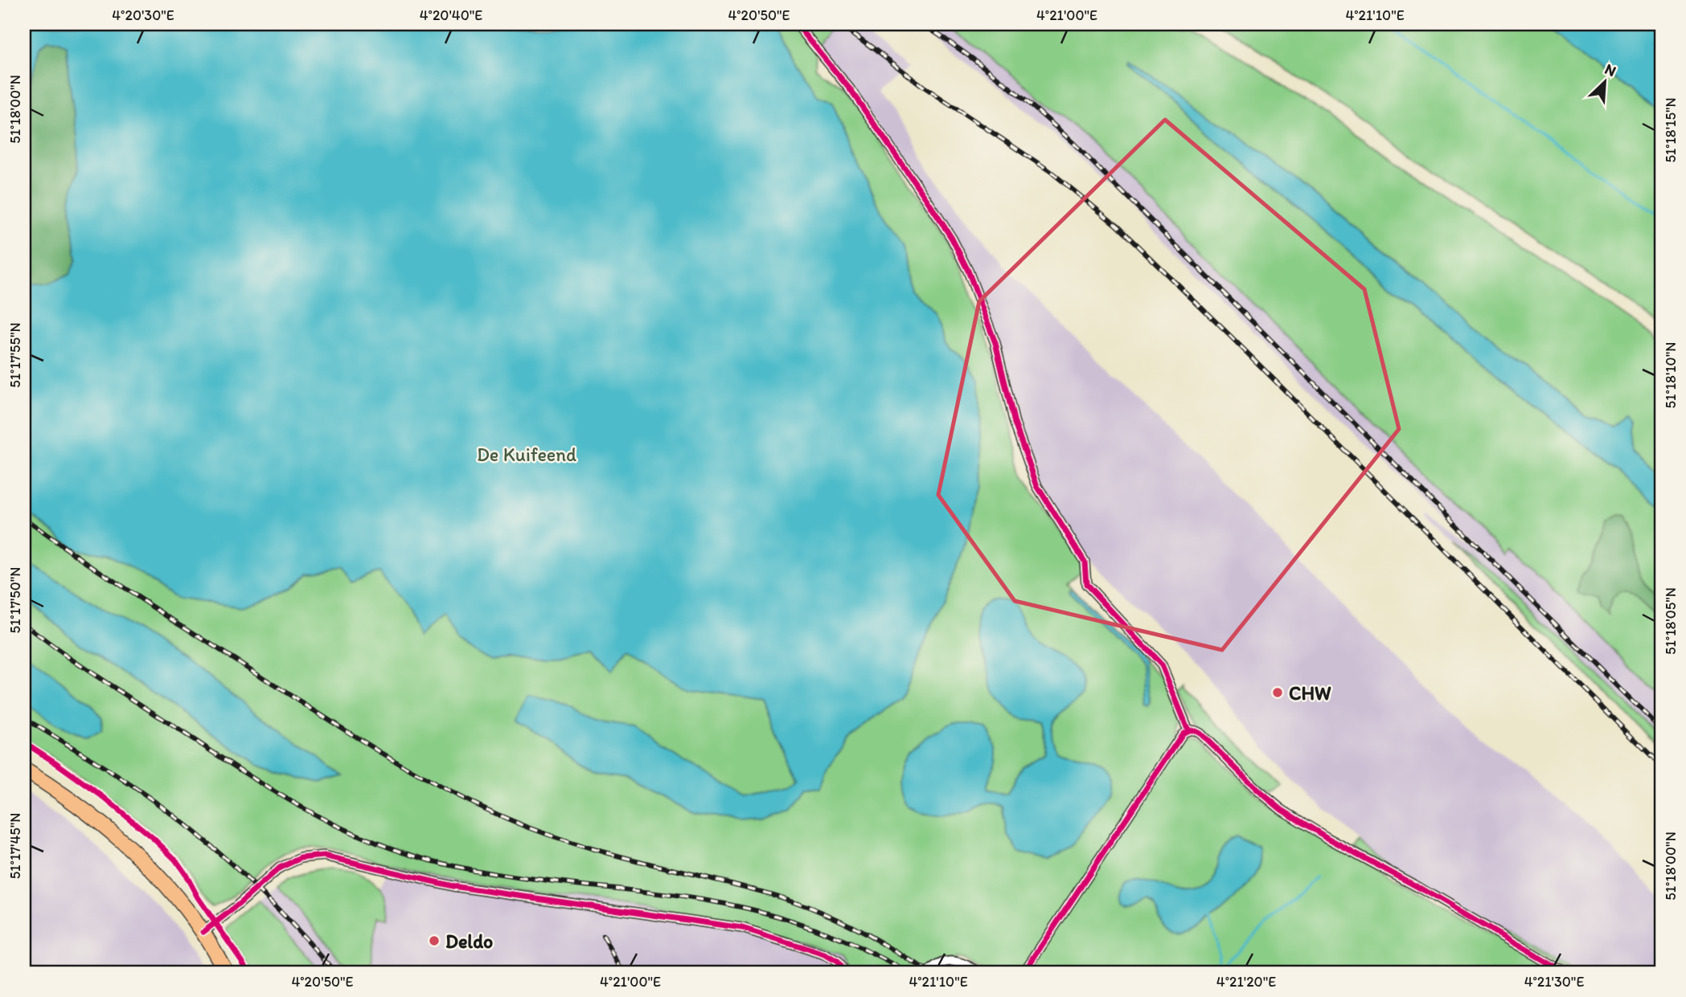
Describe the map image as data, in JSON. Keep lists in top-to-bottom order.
{
  "parks": ["De Kuifeend"],
  "places": ["CHW", "Deldo"],
  "north": "top right",
  "coordinates": [
    "4°20'30\"E",
    "4°20'40\"E",
    "4°20'50\"E",
    "4°21'00\"E",
    "4°21'10\"E",
    "51°18'00\"N",
    "51°18'15\"N",
    "51°17'55\"N",
    "51°18'10\"N",
    "51°17'50\"N",
    "51°18'05\"N",
    "51°17'45\"N",
    "4°21'20\"E",
    "4°21'30\"E"
  ]
}
